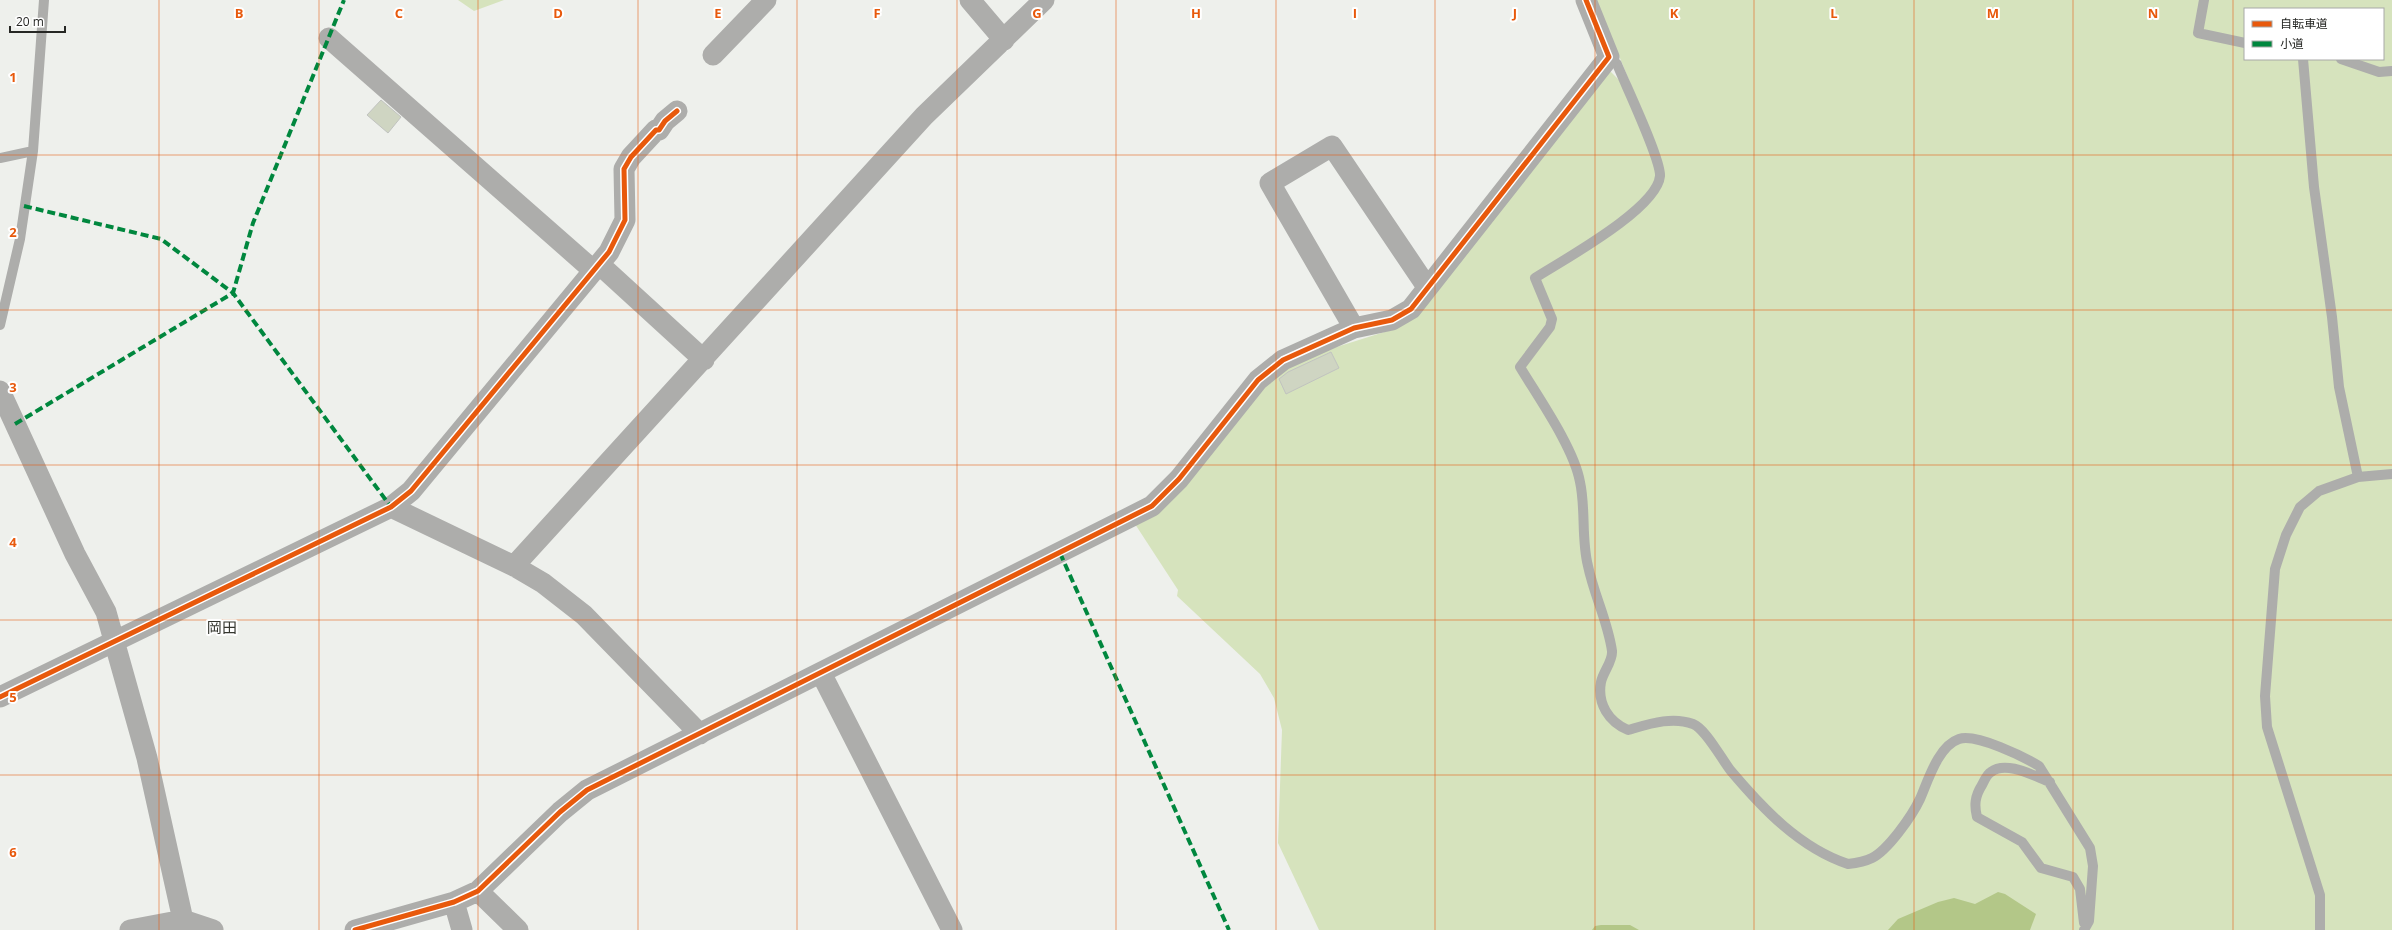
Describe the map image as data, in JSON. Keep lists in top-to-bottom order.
{
  "districts": ["岡田"],
  "legend": ["自転車道", "小道"],
  "scale_bar": "20 m",
  "grid": {
    "columns": [
      "B",
      "C",
      "D",
      "E",
      "F",
      "G",
      "H",
      "I",
      "J",
      "K",
      "L",
      "M",
      "N"
    ],
    "rows": [
      "1",
      "2",
      "3",
      "4",
      "5",
      "6"
    ]
  }
}
